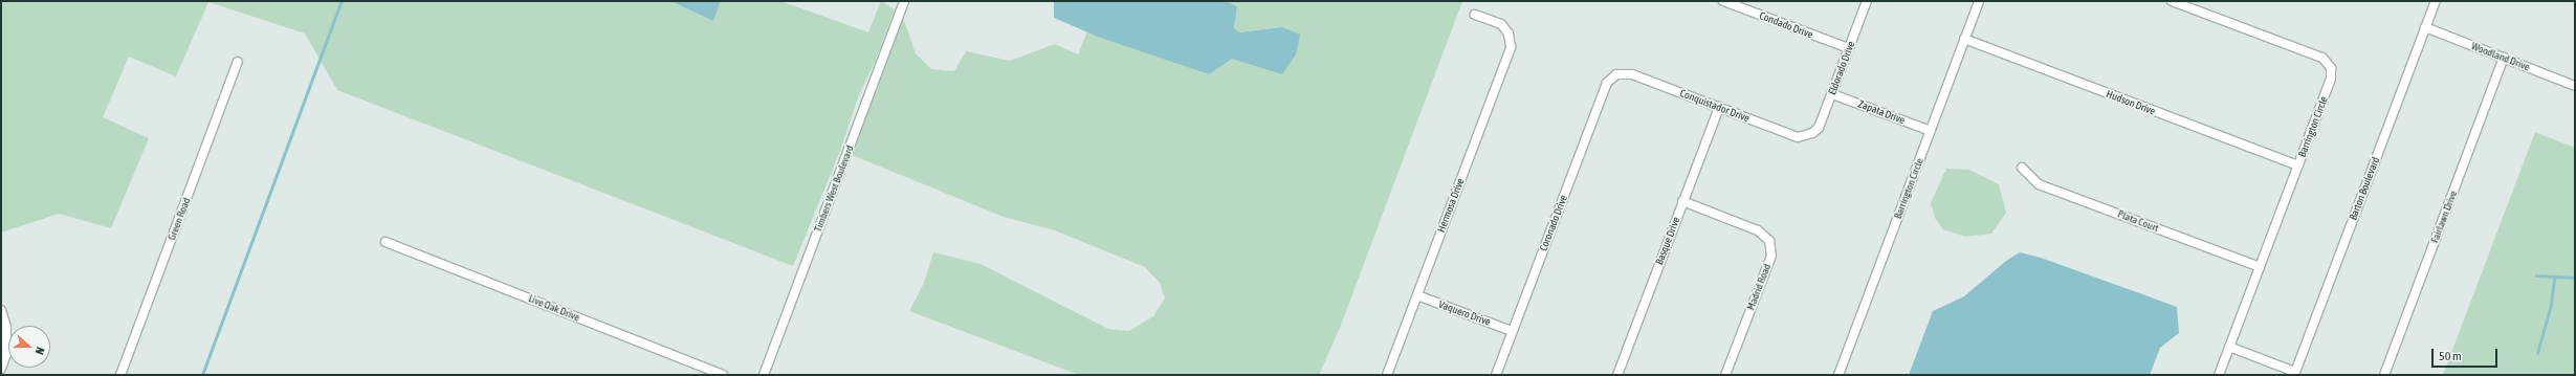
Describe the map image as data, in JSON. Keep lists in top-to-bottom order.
{
  "streets": {
    "street": [
      "Condado Drive",
      "Woodland Drive",
      "Eldorado Drive",
      "Hudson Drive",
      "Conquistador Drive",
      "Zapata Drive",
      "Barrington Circle",
      "Timbers West Boulevard",
      "Barton Boulevard",
      "Hermosa Drive",
      "Fairlawn Drive",
      "Green Road",
      "Plata Court",
      "Coronado Drive",
      "Basque Drive",
      "Madrid Road",
      "Live Oak Drive",
      "Vaquero Drive"
    ]
  },
  "crossings": [
    ["Condado Drive", "Eldorado Drive"],
    ["Woodland Drive", "Barton Boulevard"],
    ["Woodland Drive", "Fairlawn Drive"],
    ["Eldorado Drive", "Conquistador Drive"],
    ["Eldorado Drive", "Zapata Drive"],
    ["Hudson Drive", "Barrington Circle"],
    ["Conquistador Drive", "Coronado Drive"],
    ["Conquistador Drive", "Basque Drive"],
    ["Zapata Drive", "Barrington Circle"],
    ["Barrington Circle", "Plata Court"],
    ["Hermosa Drive", "Vaquero Drive"],
    ["Coronado Drive", "Vaquero Drive"],
    ["Basque Drive", "Madrid Road"]
  ],
  "scale_bar": "50 m",
  "north": "right"
}
